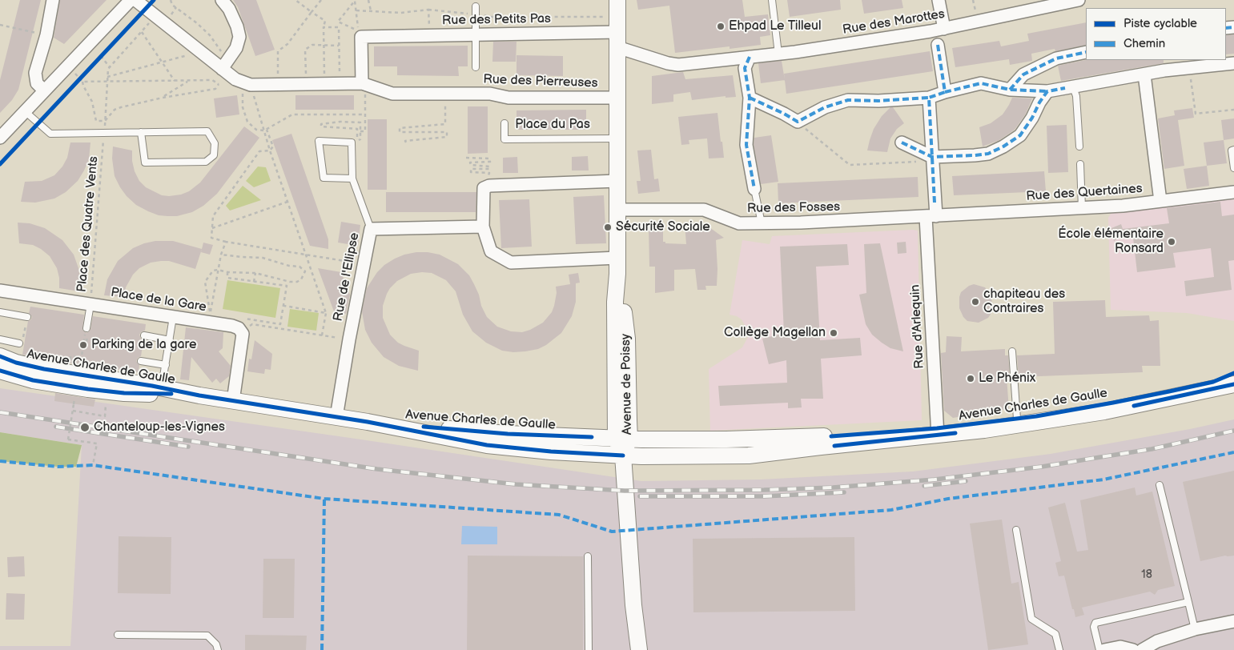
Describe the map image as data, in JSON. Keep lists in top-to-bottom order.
{
  "streets": {
    "main road": ["Avenue Charles de Gaulle", "Avenue de Poissy"],
    "street": [
      "Rue des Petits Pas",
      "Rue des Marottes",
      "Rue des Pierreuses",
      "Rue des Quertaines",
      "Rue des Fosses",
      "Rue de l'Ellipse",
      "Place de la Gare",
      "Rue d'Arlequin"
    ],
    "lane": ["Place du Pas"],
    "path": ["Place des Quatre Vents"]
  },
  "crossings": [
    ["Rue des Petits Pas", "Rue des Marottes"],
    ["Rue des Petits Pas", "Rue des Pierreuses"],
    ["Rue des Petits Pas", "Avenue de Poissy"],
    ["Rue des Marottes", "Avenue de Poissy"],
    ["Rue des Pierreuses", "Avenue de Poissy"],
    ["Place du Pas", "Avenue de Poissy"],
    ["Rue des Quertaines", "Rue des Fosses"],
    ["Rue des Quertaines", "Rue d'Arlequin"],
    ["Rue des Fosses", "Rue d'Arlequin"],
    ["Rue des Fosses", "Avenue de Poissy"],
    ["Place des Quatre Vents", "Place de la Gare"],
    ["Rue de l'Ellipse", "Avenue Charles de Gaulle"],
    ["Rue d'Arlequin", "Avenue Charles de Gaulle"],
    ["Avenue Charles de Gaulle", "Avenue de Poissy"]
  ],
  "places": [
    "Ehpad Le Tilleul",
    "Sécurité Sociale",
    "École élémentaire Ronsard",
    "chapiteau des Contraires",
    "Collège Magellan",
    "Parking de la gare",
    "Le Phénix",
    "Chanteloup-les-Vignes"
  ],
  "house_numbers": ["18"],
  "legend": ["Piste cyclable", "Chemin"]
}
